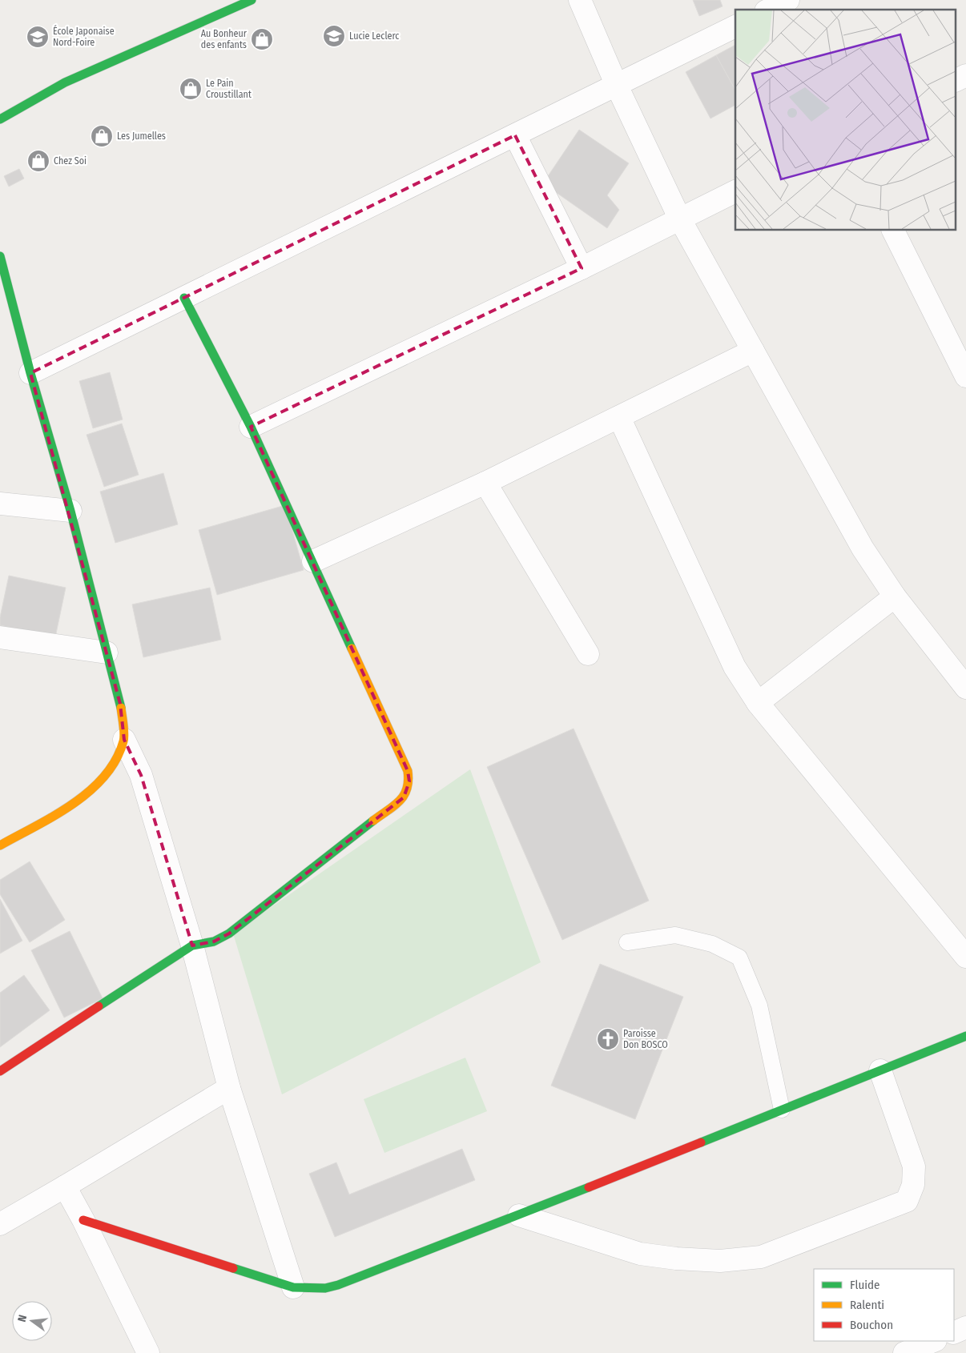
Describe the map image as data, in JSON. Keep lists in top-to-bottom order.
{
  "places": {
    "school or university": ["Lucie Leclerc", "École Japonaise Nord-Foire"],
    "shop": [
      "Au Bonheur des enfants",
      "Le Pain Croustillant",
      "Les Jumelles",
      "Chez Soi"
    ],
    "church": ["Paroisse Don BOSCO"]
  },
  "legend": ["Fluide", "Ralenti", "Bouchon"],
  "north": "left"
}
